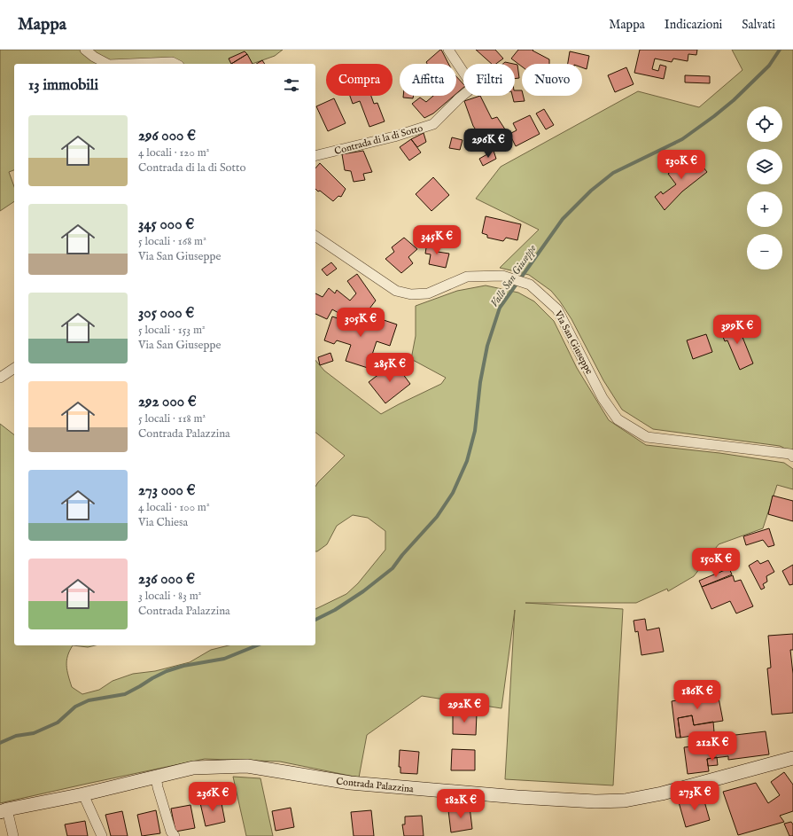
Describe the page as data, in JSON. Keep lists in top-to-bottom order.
{
  "streets": {
    "street": ["Contrada di la di Sotto", "Via San Giuseppe", "Contrada Palazzina"]
  },
  "water": ["Valle San Giuseppe"],
  "page": {
    "header": "Mappa",
    "nav": ["Mappa", "Indicazioni", "Salvati"],
    "chip": [
      "Compra",
      "Affitta",
      "Filtri",
      "Nuovo"
    ],
    "heading": "13 immobili",
    "map_buttons": ["+", "−"],
    "list": [
      {
        "name": "296 000 €",
        "note": "4 locali · 120 m² · Contrada di la di Sotto"
      },
      {
        "name": "345 000 €",
        "note": "5 locali · 168 m² · Via San Giuseppe"
      },
      {
        "name": "305 000 €",
        "note": "5 locali · 153 m² · Via San Giuseppe"
      },
      {
        "name": "292 000 €",
        "note": "5 locali · 118 m² · Contrada Palazzina"
      },
      {
        "name": "273 000 €",
        "note": "4 locali · 100 m² · Via Chiesa"
      },
      {
        "name": "236 000 €",
        "note": "3 locali · 83 m² · Contrada Palazzina"
      }
    ],
    "price": [
      "296K €",
      "130K €",
      "345K €",
      "305K €",
      "399K €",
      "285K €",
      "150K €",
      "186K €",
      "292K €",
      "212K €",
      "273K €",
      "236K €",
      "182K €"
    ]
  }
}
